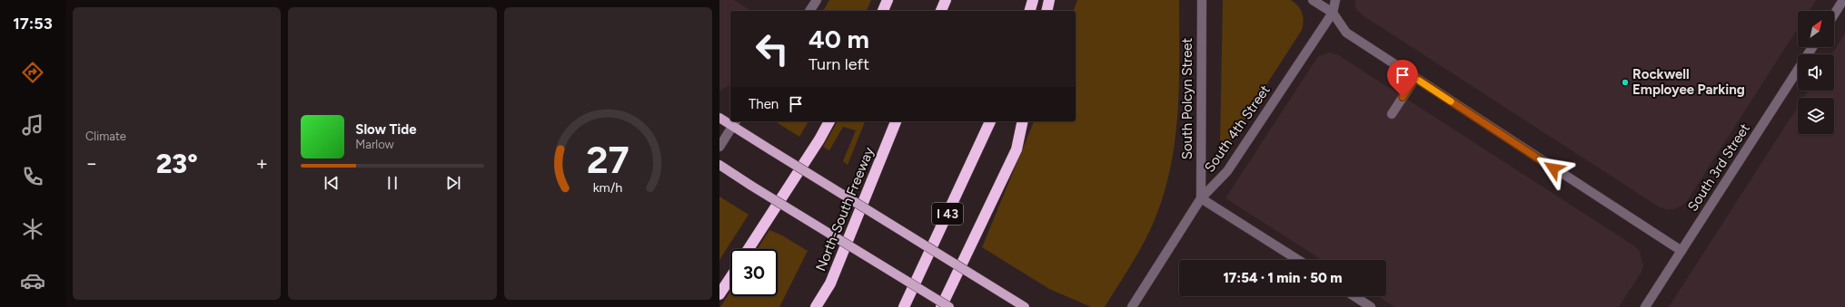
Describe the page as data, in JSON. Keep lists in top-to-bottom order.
{
  "streets": {
    "highway": ["North-South Freeway", "I 43"],
    "street": ["South Polcyn Street", "South 4th Street", "South 3rd Street"]
  },
  "crossings": [
    ["South Polcyn Street", "South 4th Street"]
  ],
  "places": ["Rockwell Employee Parking"],
  "north": "top right",
  "page": {
    "tabs": "17:53",
    "tile": "Climate",
    "turn": ["40 m", "Turn left"],
    "then": "Then",
    "song": ["Slow Tide", "Marlow"],
    "heat": ["−", "23°", "+"],
    "limit": "30",
    "trip": "17:54 · 1 min · 50 m",
    "gauge": ["27", "km/h"]
  }
}
